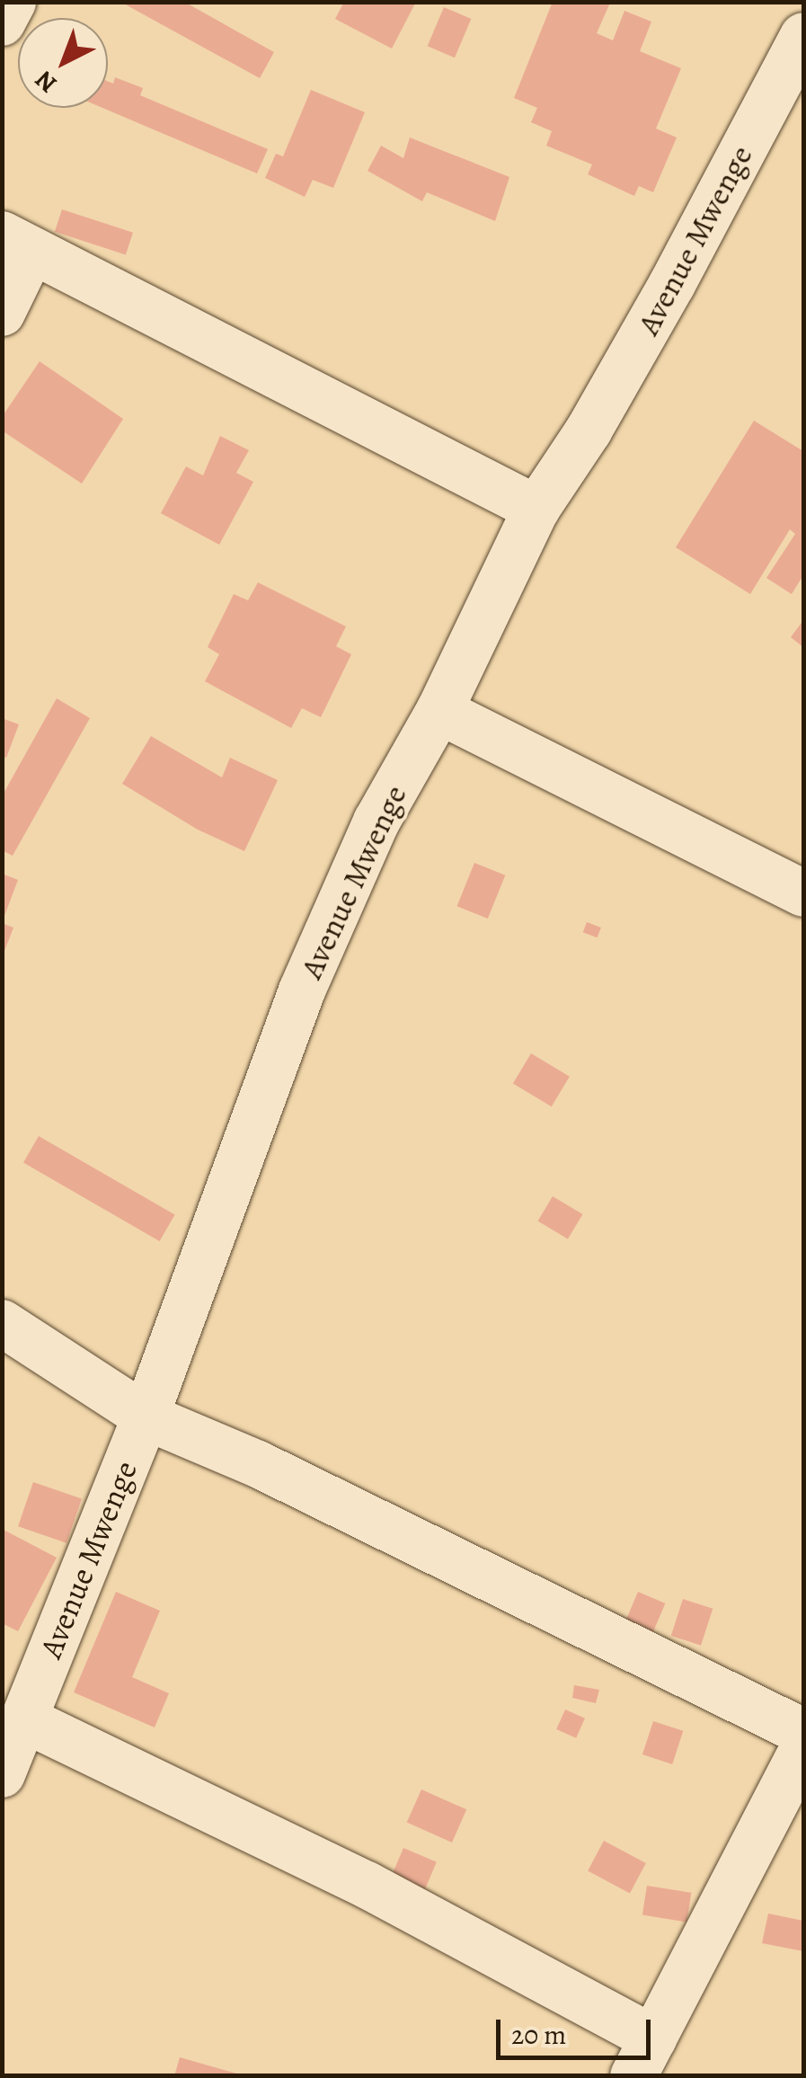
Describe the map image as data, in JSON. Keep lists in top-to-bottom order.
{
  "streets": {
    "street": ["Avenue Mwenge"]
  },
  "scale_bar": "20 m",
  "north": "bottom left"
}
